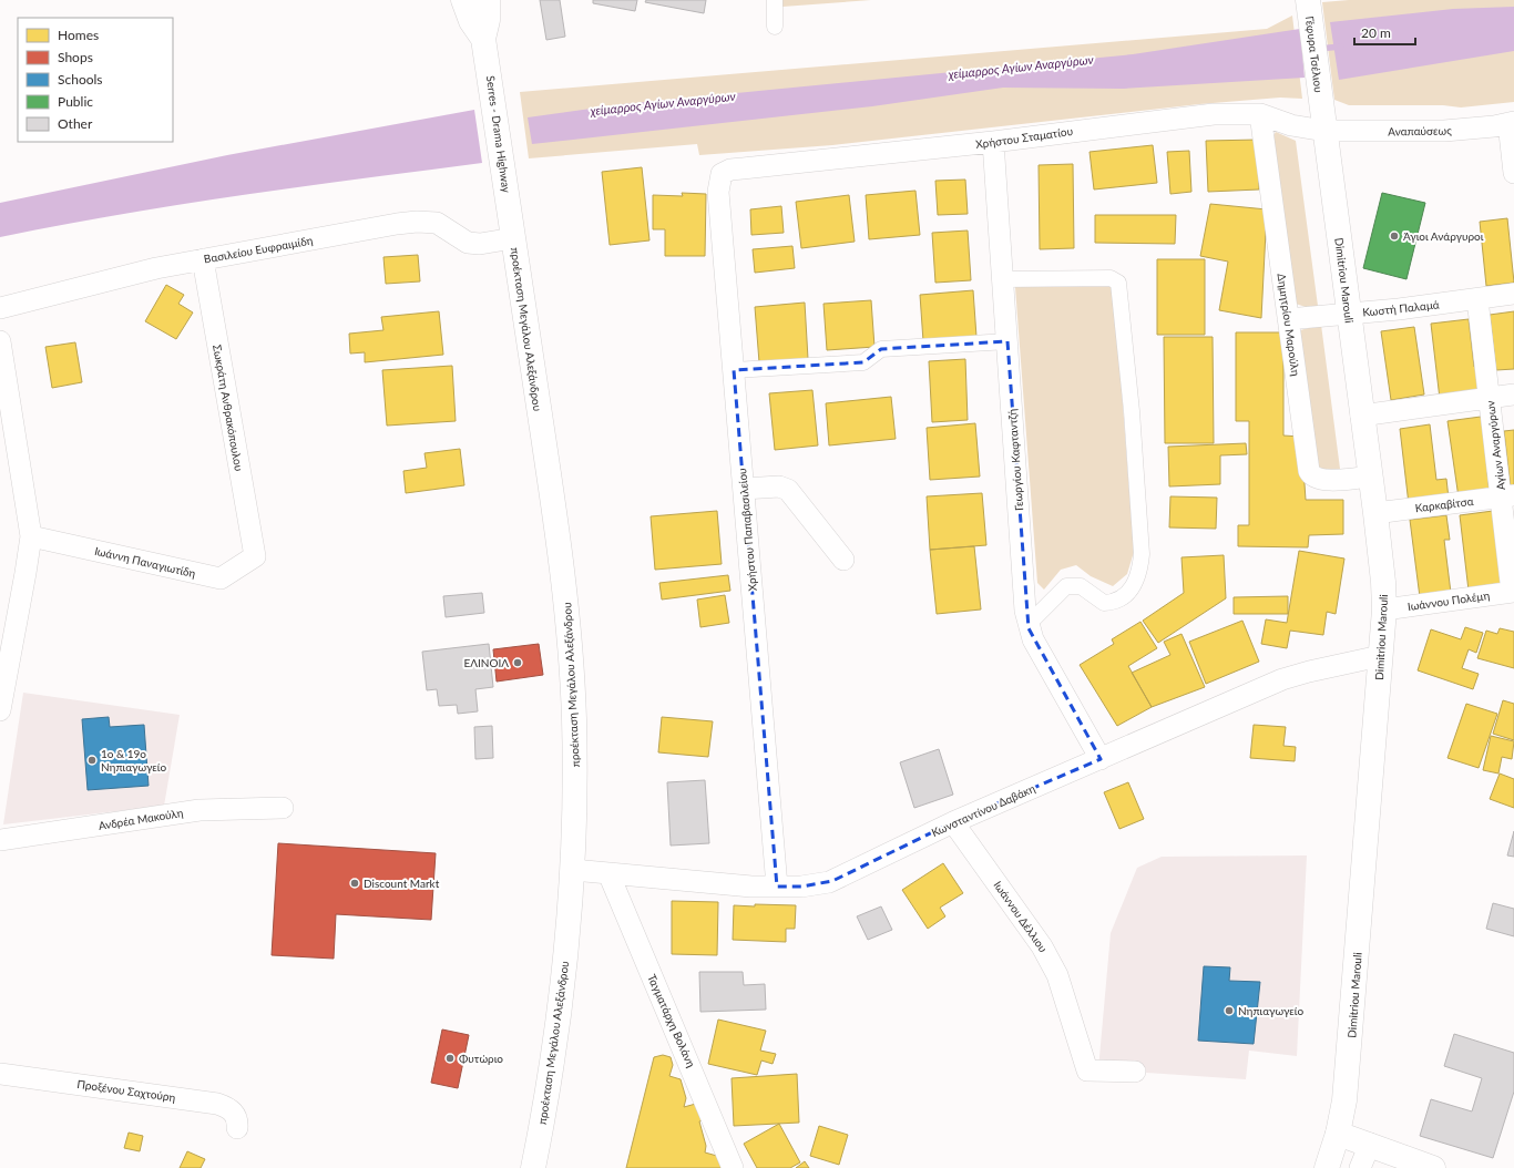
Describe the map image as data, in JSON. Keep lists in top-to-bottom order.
{
  "streets": {
    "main road": [
      "Γέφυρα Τσέλιου",
      "Serres - Drama Highway",
      "Dimitriou Marouli",
      "προέκταση Μεγάλου Αλεξάνδρου"
    ],
    "street": [
      "Αναπαύσεως",
      "Χρήστου Σταματίου",
      "Βασιλείου Ευφραιμίδη",
      "Κωστή Παλαμά",
      "Δημητρίου Μαρούλη",
      "Σωκράτη Ανθρακόπουλου",
      "Αγίων Αναργύρων",
      "Γεωργίου Καφταντζή",
      "Καρκαβίτσα",
      "Χρήστου Παπαβασιλείου",
      "Ιωάννη Παναγιωτίδη",
      "Ιωάννου Πολέμη",
      "Κωνσταντίνου Δαβάκη",
      "Ανδρέα Μακούλη",
      "Ιωάννου Δέλλιου",
      "Ταγματάρχη Βολάνη",
      "Προξένου Σαχτούρη"
    ]
  },
  "crossings": [
    ["Γέφυρα Τσέλιου", "Dimitriou Marouli"],
    ["Αναπαύσεως", "Χρήστου Σταματίου"],
    ["Αναπαύσεως", "Dimitriou Marouli"],
    ["Serres - Drama Highway", "προέκταση Μεγάλου Αλεξάνδρου"],
    ["Χρήστου Σταματίου", "Dimitriou Marouli"],
    ["Χρήστου Σταματίου", "Δημητρίου Μαρούλη"],
    ["Χρήστου Σταματίου", "Γεωργίου Καφταντζή"],
    ["Χρήστου Σταματίου", "Χρήστου Παπαβασιλείου"],
    ["Βασιλείου Ευφραιμίδη", "προέκταση Μεγάλου Αλεξάνδρου"],
    ["Βασιλείου Ευφραιμίδη", "Σωκράτη Ανθρακόπουλου"],
    ["Dimitriou Marouli", "Κωστή Παλαμά"],
    ["Dimitriou Marouli", "Δημητρίου Μαρούλη"],
    ["Dimitriou Marouli", "Καρκαβίτσα"],
    ["Dimitriou Marouli", "Ιωάννου Πολέμη"],
    ["Dimitriou Marouli", "Κωνσταντίνου Δαβάκη"],
    ["Κωστή Παλαμά", "Δημητρίου Μαρούλη"],
    ["Κωστή Παλαμά", "Αγίων Αναργύρων"],
    ["προέκταση Μεγάλου Αλεξάνδρου", "Κωνσταντίνου Δαβάκη"],
    ["Σωκράτη Ανθρακόπουλου", "Ιωάννη Παναγιωτίδη"],
    ["Αγίων Αναργύρων", "Καρκαβίτσα"],
    ["Αγίων Αναργύρων", "Ιωάννου Πολέμη"],
    ["Γεωργίου Καφταντζή", "Κωνσταντίνου Δαβάκη"],
    ["Χρήστου Παπαβασιλείου", "Κωνσταντίνου Δαβάκη"],
    ["Κωνσταντίνου Δαβάκη", "Ιωάννου Δέλλιου"],
    ["Κωνσταντίνου Δαβάκη", "Ταγματάρχη Βολάνη"]
  ],
  "water": ["χείμαρρος Αγίων Αναργύρων"],
  "places": [
    "Άγιοι Ανάργυροι",
    "ΕΛΙΝΟΙΛ",
    "1ο & 19ο Νηπιαγωγείο",
    "Discount Markt",
    "Νηπιαγωγείο",
    "Φυτώριο"
  ],
  "legend": [
    "Homes",
    "Shops",
    "Schools",
    "Public",
    "Other"
  ],
  "scale_bar": "20 m"
}
